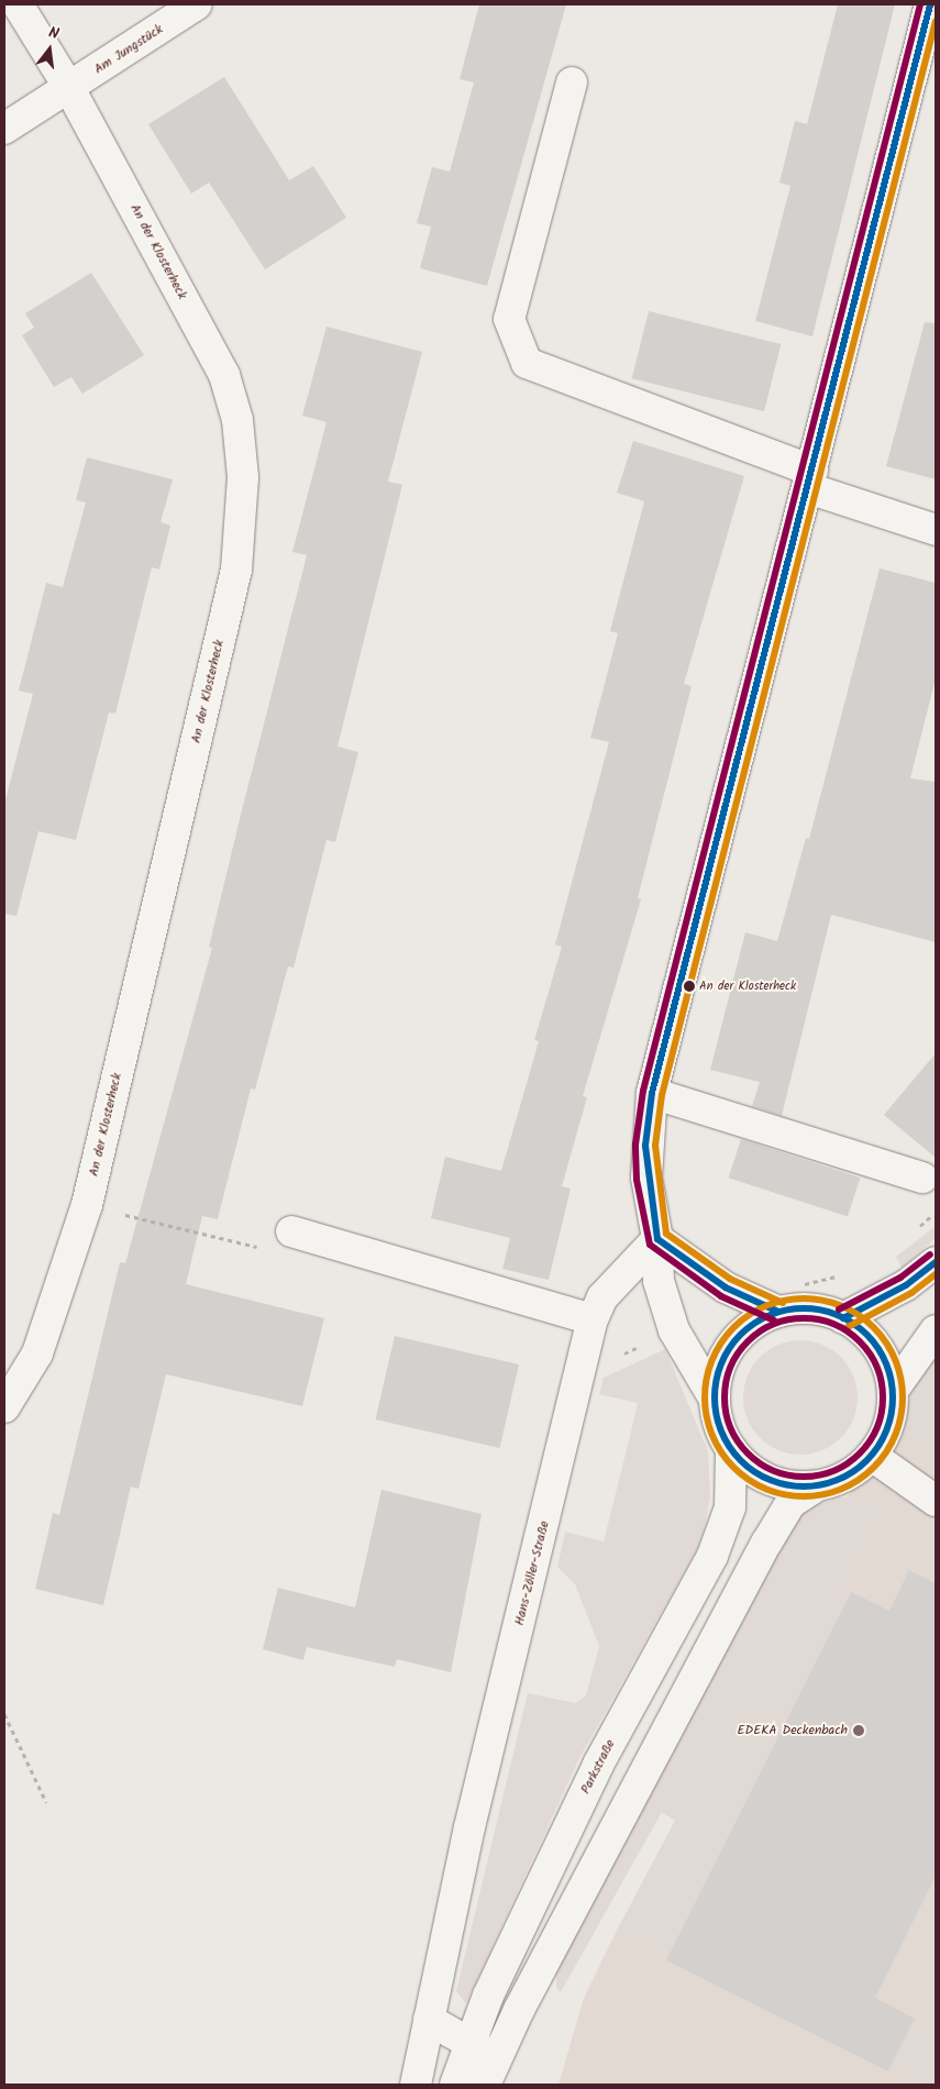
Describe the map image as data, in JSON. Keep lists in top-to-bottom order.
{
  "streets": {
    "street": [
      "Am Jungstück",
      "An der Klosterheck",
      "Hans-Zöller-Straße",
      "Parkstraße"
    ]
  },
  "crossings": [
    ["Am Jungstück", "An der Klosterheck"]
  ],
  "places": ["An der Klosterheck", "EDEKA Deckenbach"],
  "north": "top"
}
